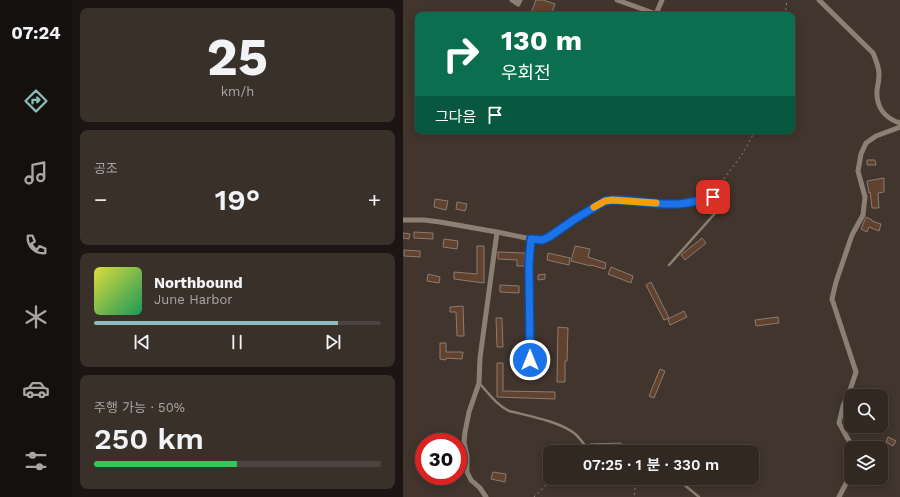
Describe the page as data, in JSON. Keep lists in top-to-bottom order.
{
  "page": {
    "tabs": "07:24",
    "tile": [
      ["25", "km/h"],
      "공조",
      ["주행 가능 · 50%", "250 km"]
    ],
    "turn": ["130 m", "우회전"],
    "then": "그다음",
    "heat": ["−", "19°", "+"],
    "song": ["Northbound", "June Harbor"],
    "limit": "30",
    "trip": "07:25 · 1 분 · 330 m"
  }
}
